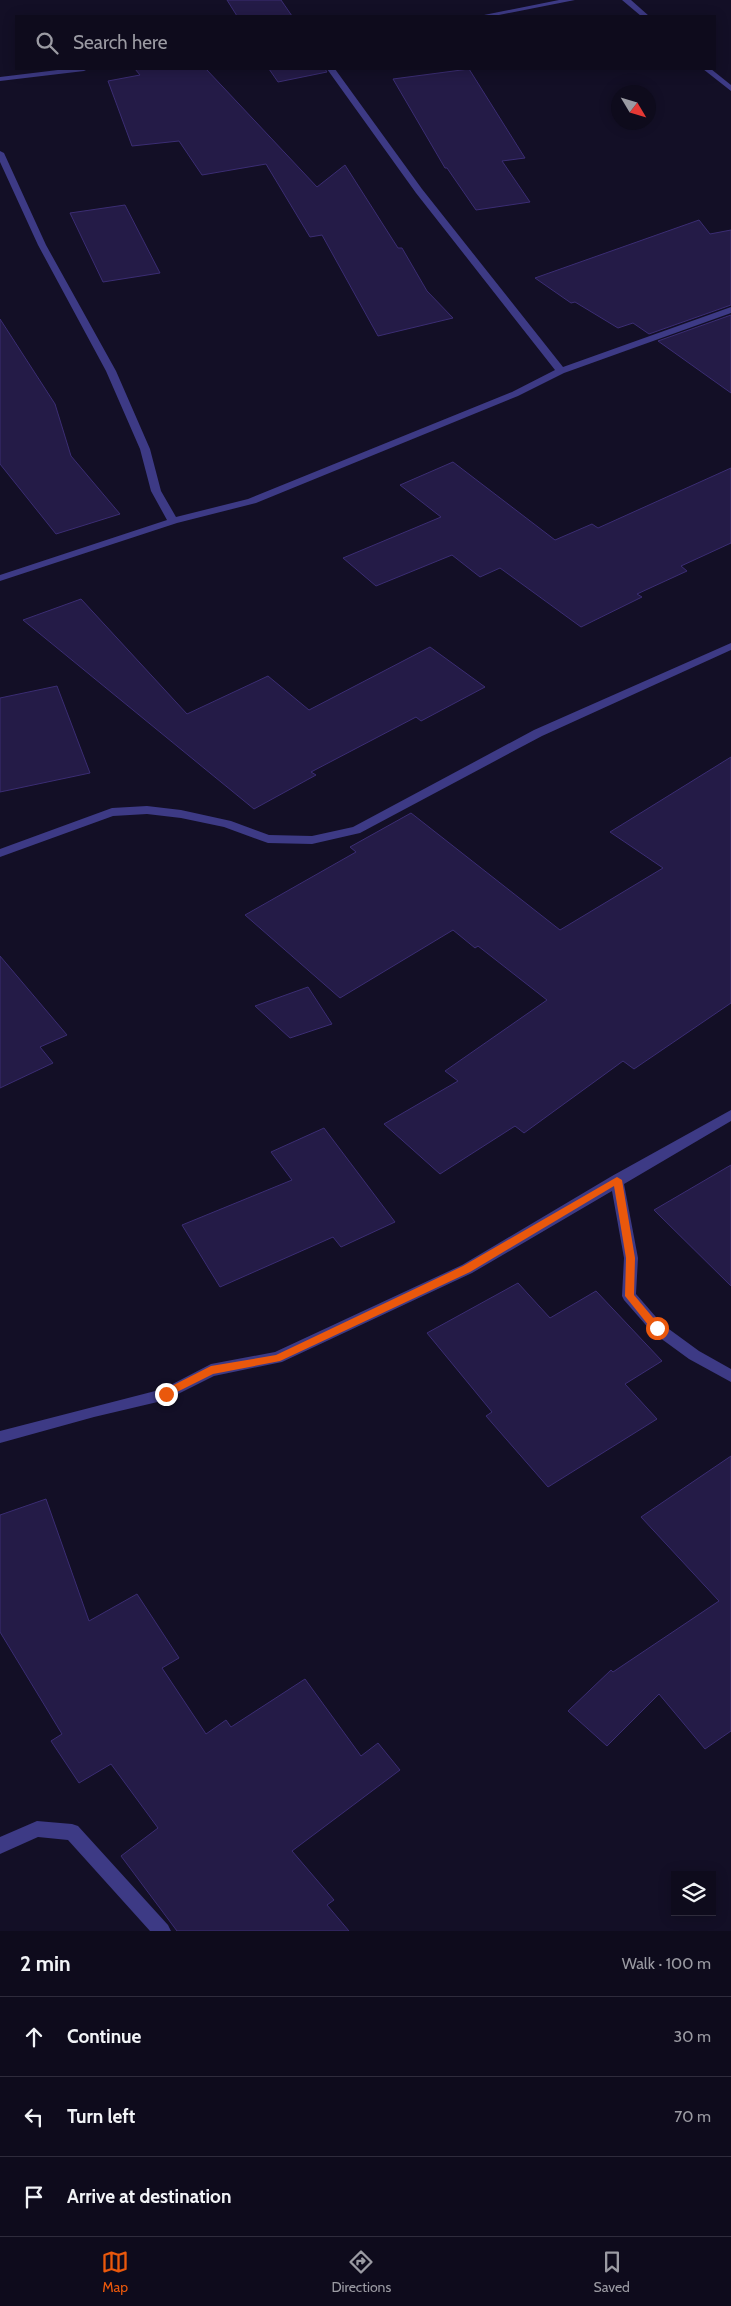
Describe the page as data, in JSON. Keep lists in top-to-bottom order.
{
  "north": "bottom right",
  "page": {
    "search": "Search here",
    "heading": ["2 min", "Walk · 100 m"],
    "list": [
      ["Continue", "30 m"],
      ["Turn left", "70 m"],
      "Arrive at destination"
    ],
    "nav": ["Map", "Directions", "Saved"]
  }
}
